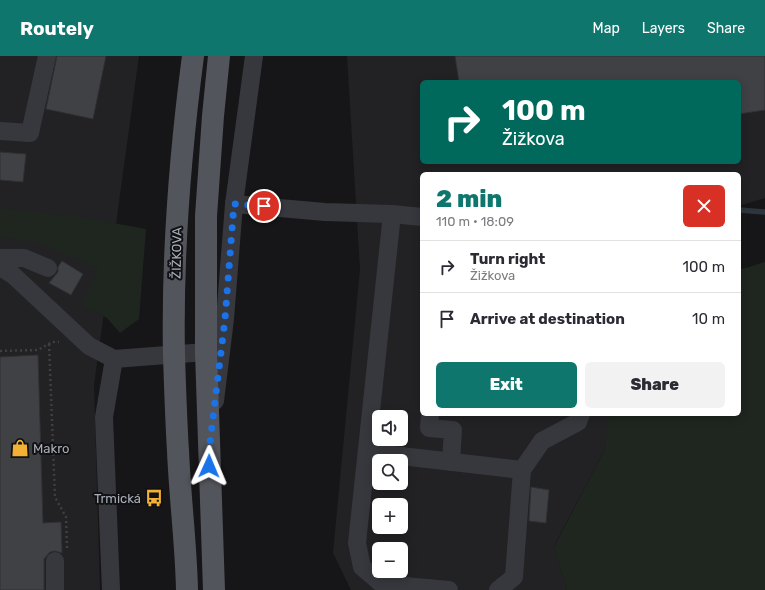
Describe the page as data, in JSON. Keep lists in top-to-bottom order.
{
  "streets": {
    "main road": ["ŽIŽKOVA"]
  },
  "places": {
    "shop": ["Makro"],
    "bus stop": ["Trmická"]
  },
  "page": {
    "header": "Routely",
    "nav": ["Map", "Layers", "Share"],
    "turn": ["100 m", "Žižkova"],
    "heading": ["2 min", "110 m · 18:09"],
    "list": [
      {
        "name": "Turn right",
        "note": "Žižkova",
        "value": "100 m"
      },
      {
        "name": "Arrive at destination",
        "value": "10 m"
      }
    ],
    "buttons": ["Exit", "Share"],
    "map_buttons": ["+", "−"]
  }
}
